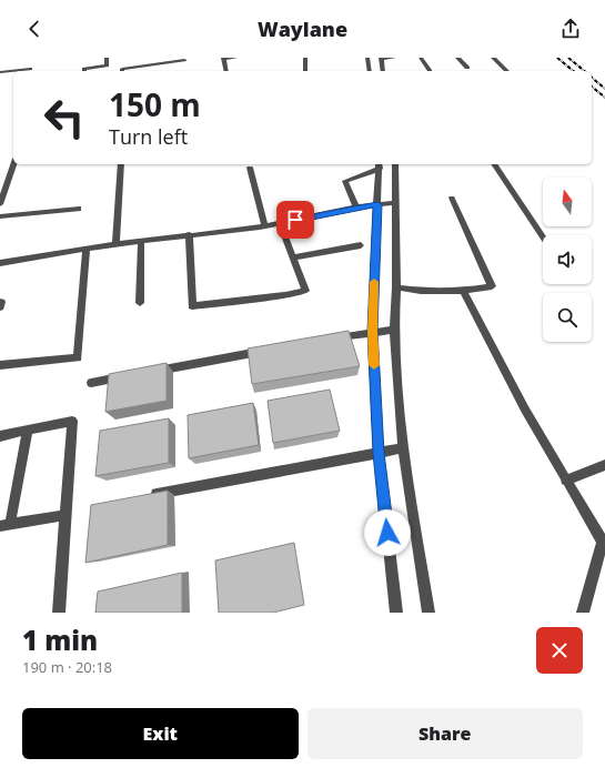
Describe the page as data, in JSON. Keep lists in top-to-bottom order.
{
  "north": "top",
  "page": {
    "header": "Waylane",
    "turn": ["150 m", "Turn left"],
    "heading": ["1 min", "190 m · 20:18"],
    "buttons": ["Exit", "Share"]
  }
}
